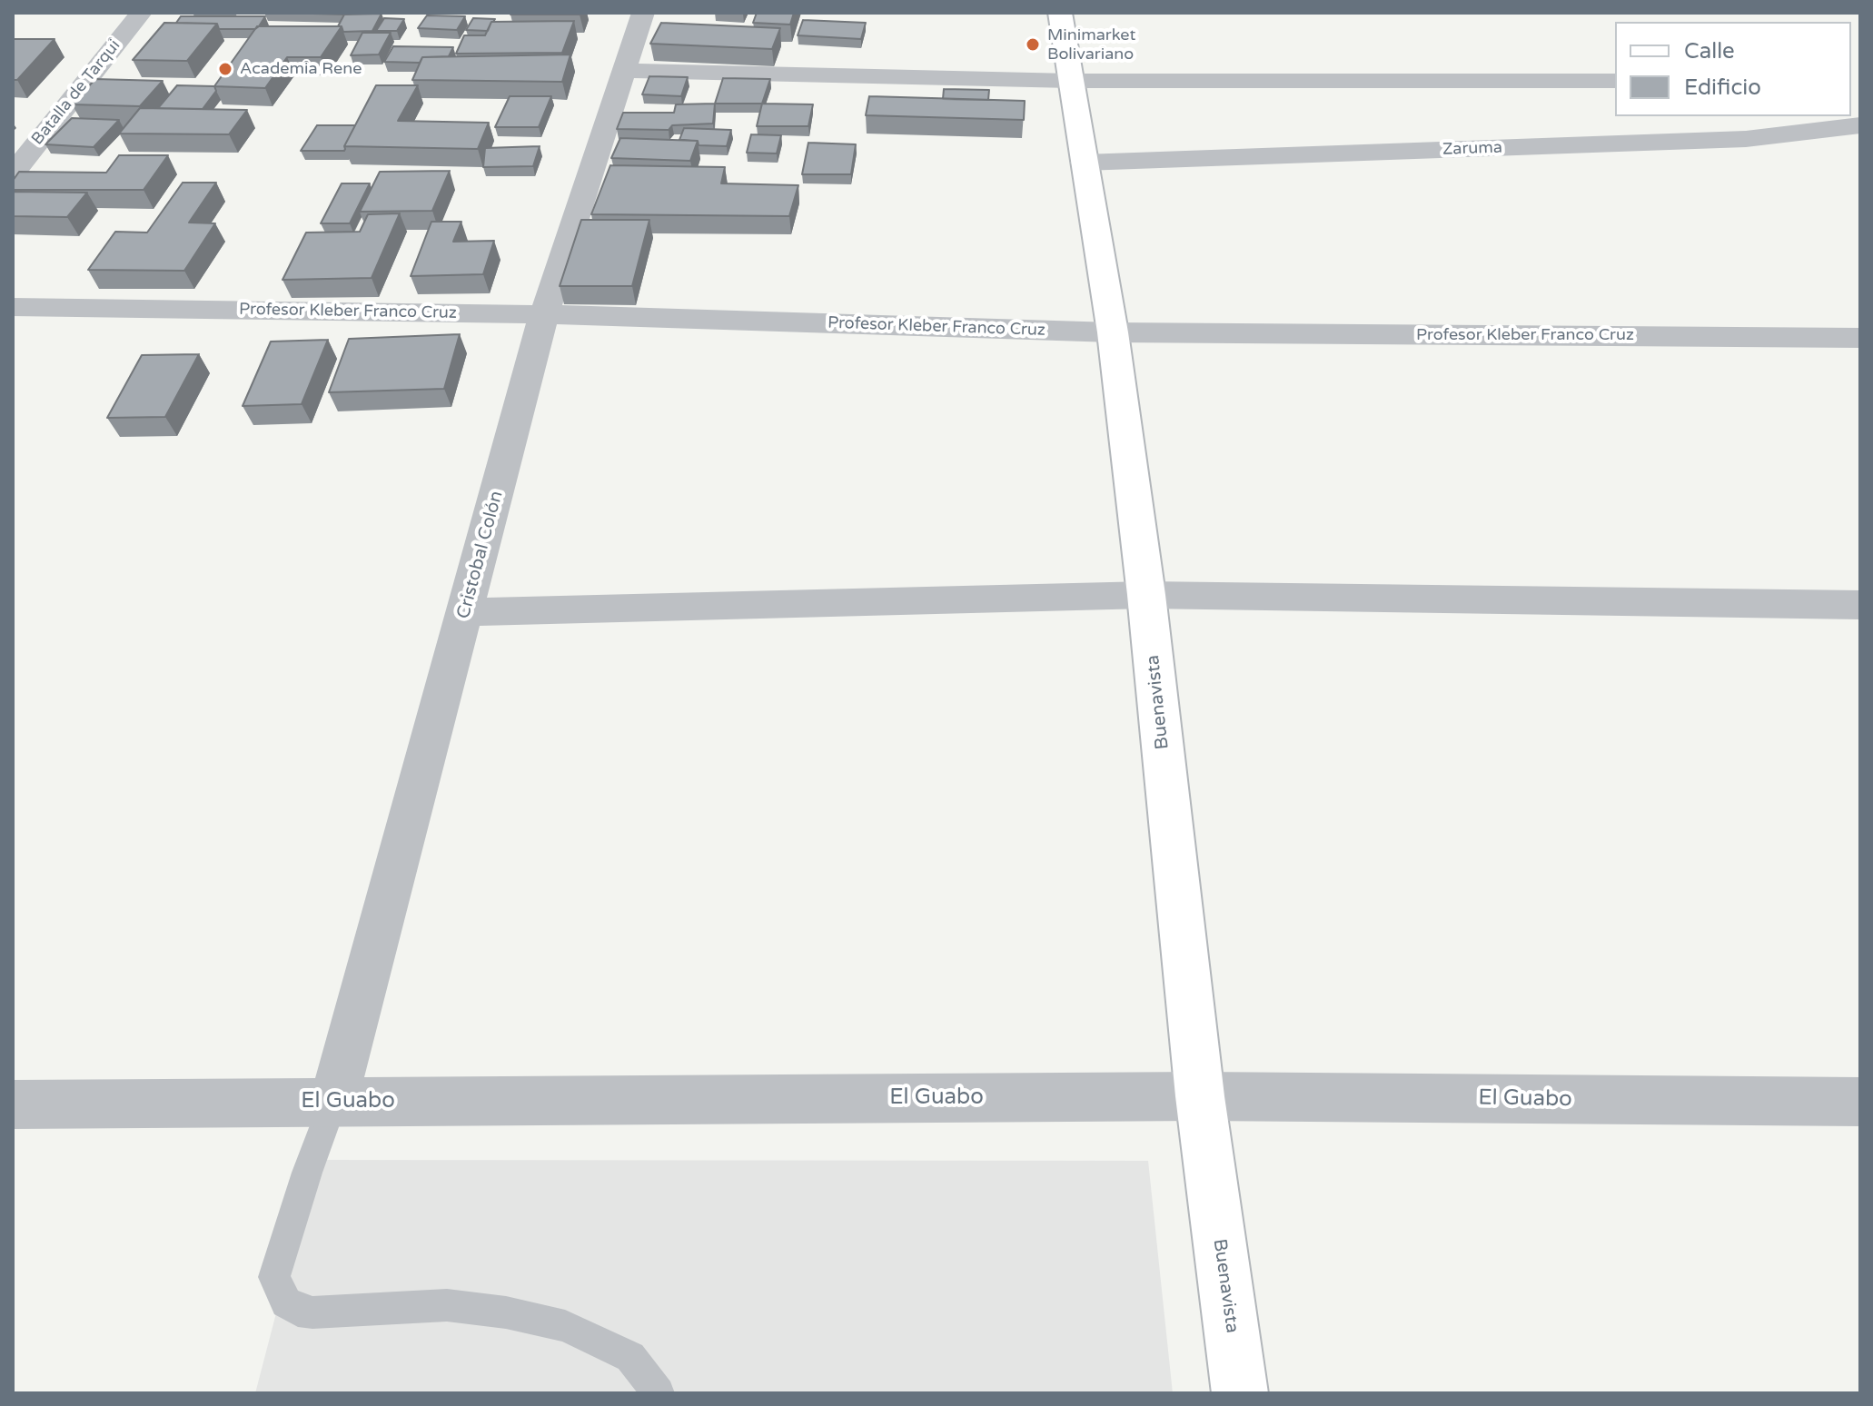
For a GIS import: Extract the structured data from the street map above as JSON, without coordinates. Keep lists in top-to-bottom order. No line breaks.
{"streets":{"street":["Batalla de Tarqui","Zaruma","Profesor Kleber Franco Cruz","Cristobal Colón","Buenavista","El Guabo"]},"crossings":[["Zaruma","Buenavista"],["Profesor Kleber Franco Cruz","Cristobal Colón"],["Profesor Kleber Franco Cruz","Buenavista"],["Cristobal Colón","El Guabo"],["Buenavista","El Guabo"]],"places":["Minimarket Bolivariano","Academia Rene"],"legend":["Calle","Edificio"]}
